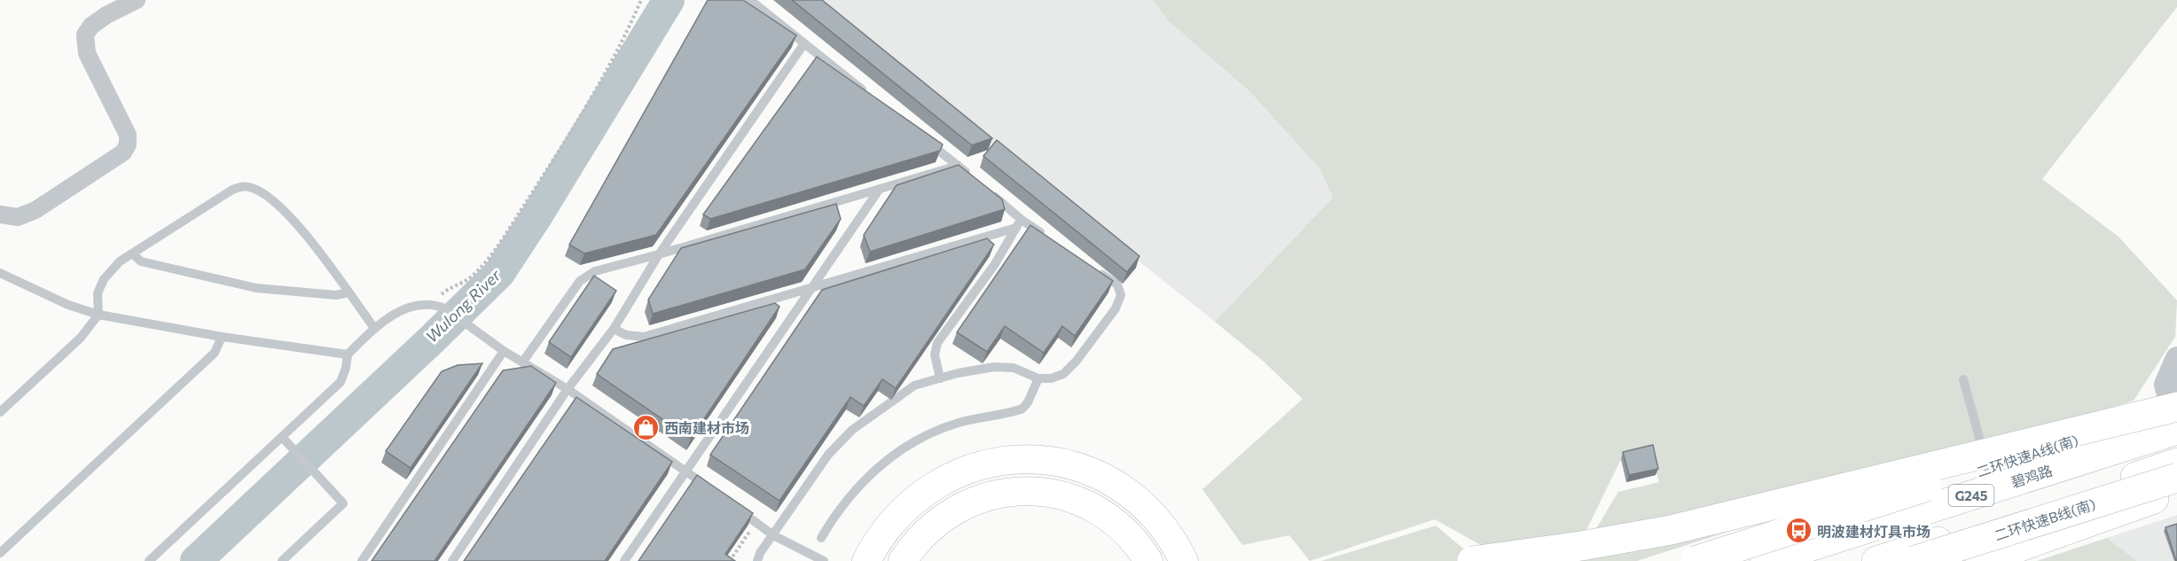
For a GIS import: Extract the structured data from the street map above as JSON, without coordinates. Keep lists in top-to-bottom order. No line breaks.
{"streets":{"highway":["二环快速A线(南)","碧鸡路","G245","二环快速B线(南)"]},"water":["Wulong River"],"places":{"shop":["西南建材市场"],"bus stop":["明波建材灯具市场"]}}
